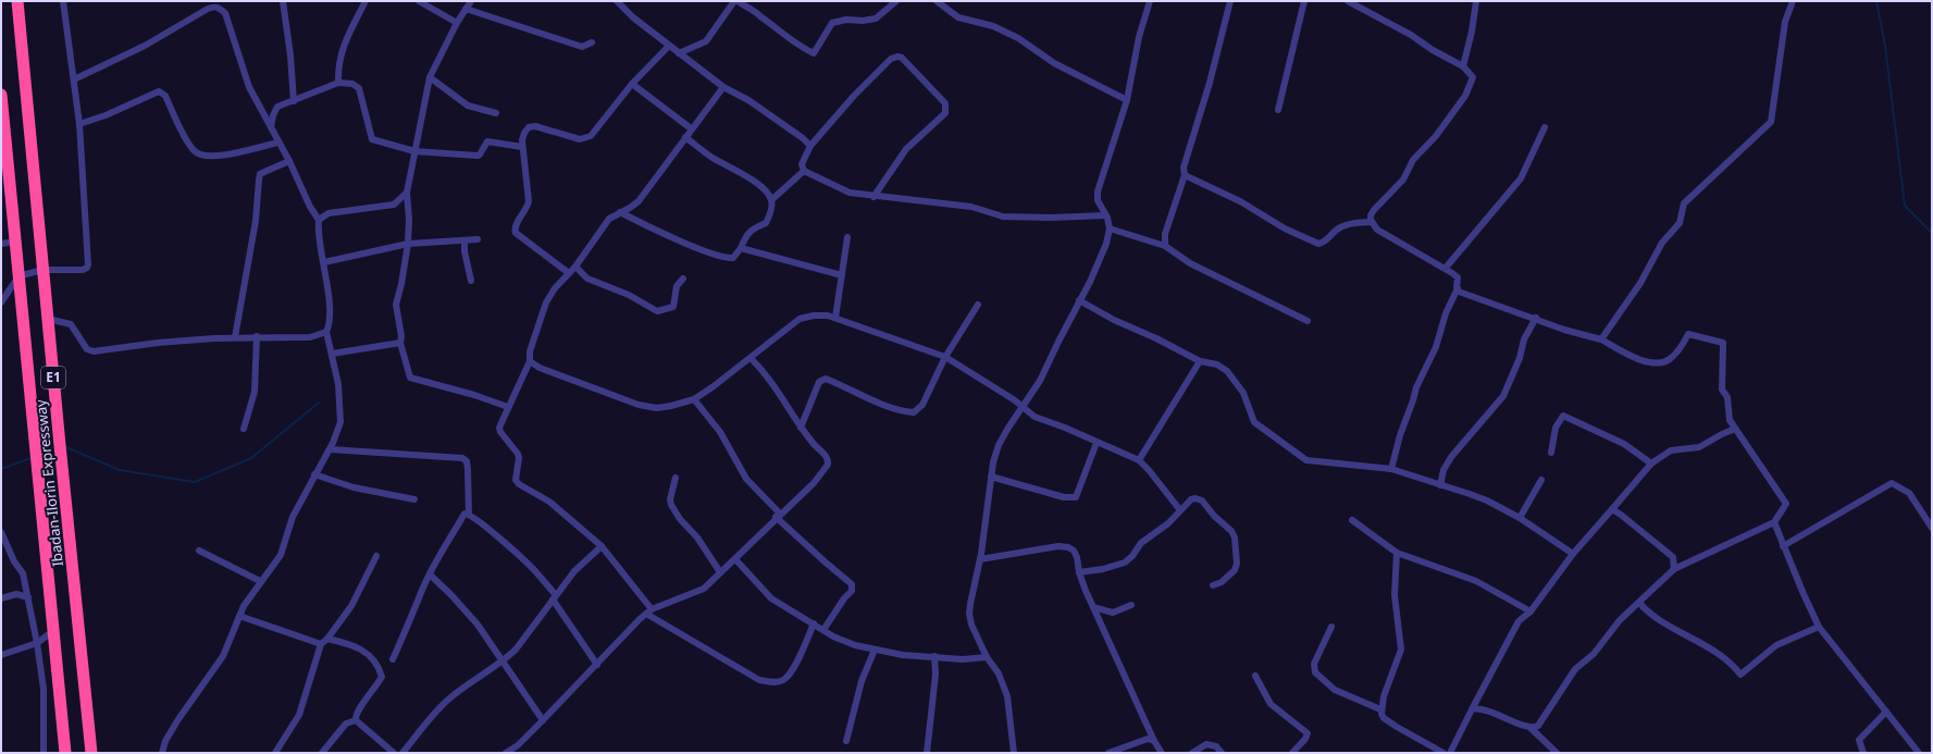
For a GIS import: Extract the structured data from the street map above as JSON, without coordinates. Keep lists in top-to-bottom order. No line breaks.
{"streets":{"highway":["E1","Ibadan-Ilorin Expressway"]}}
